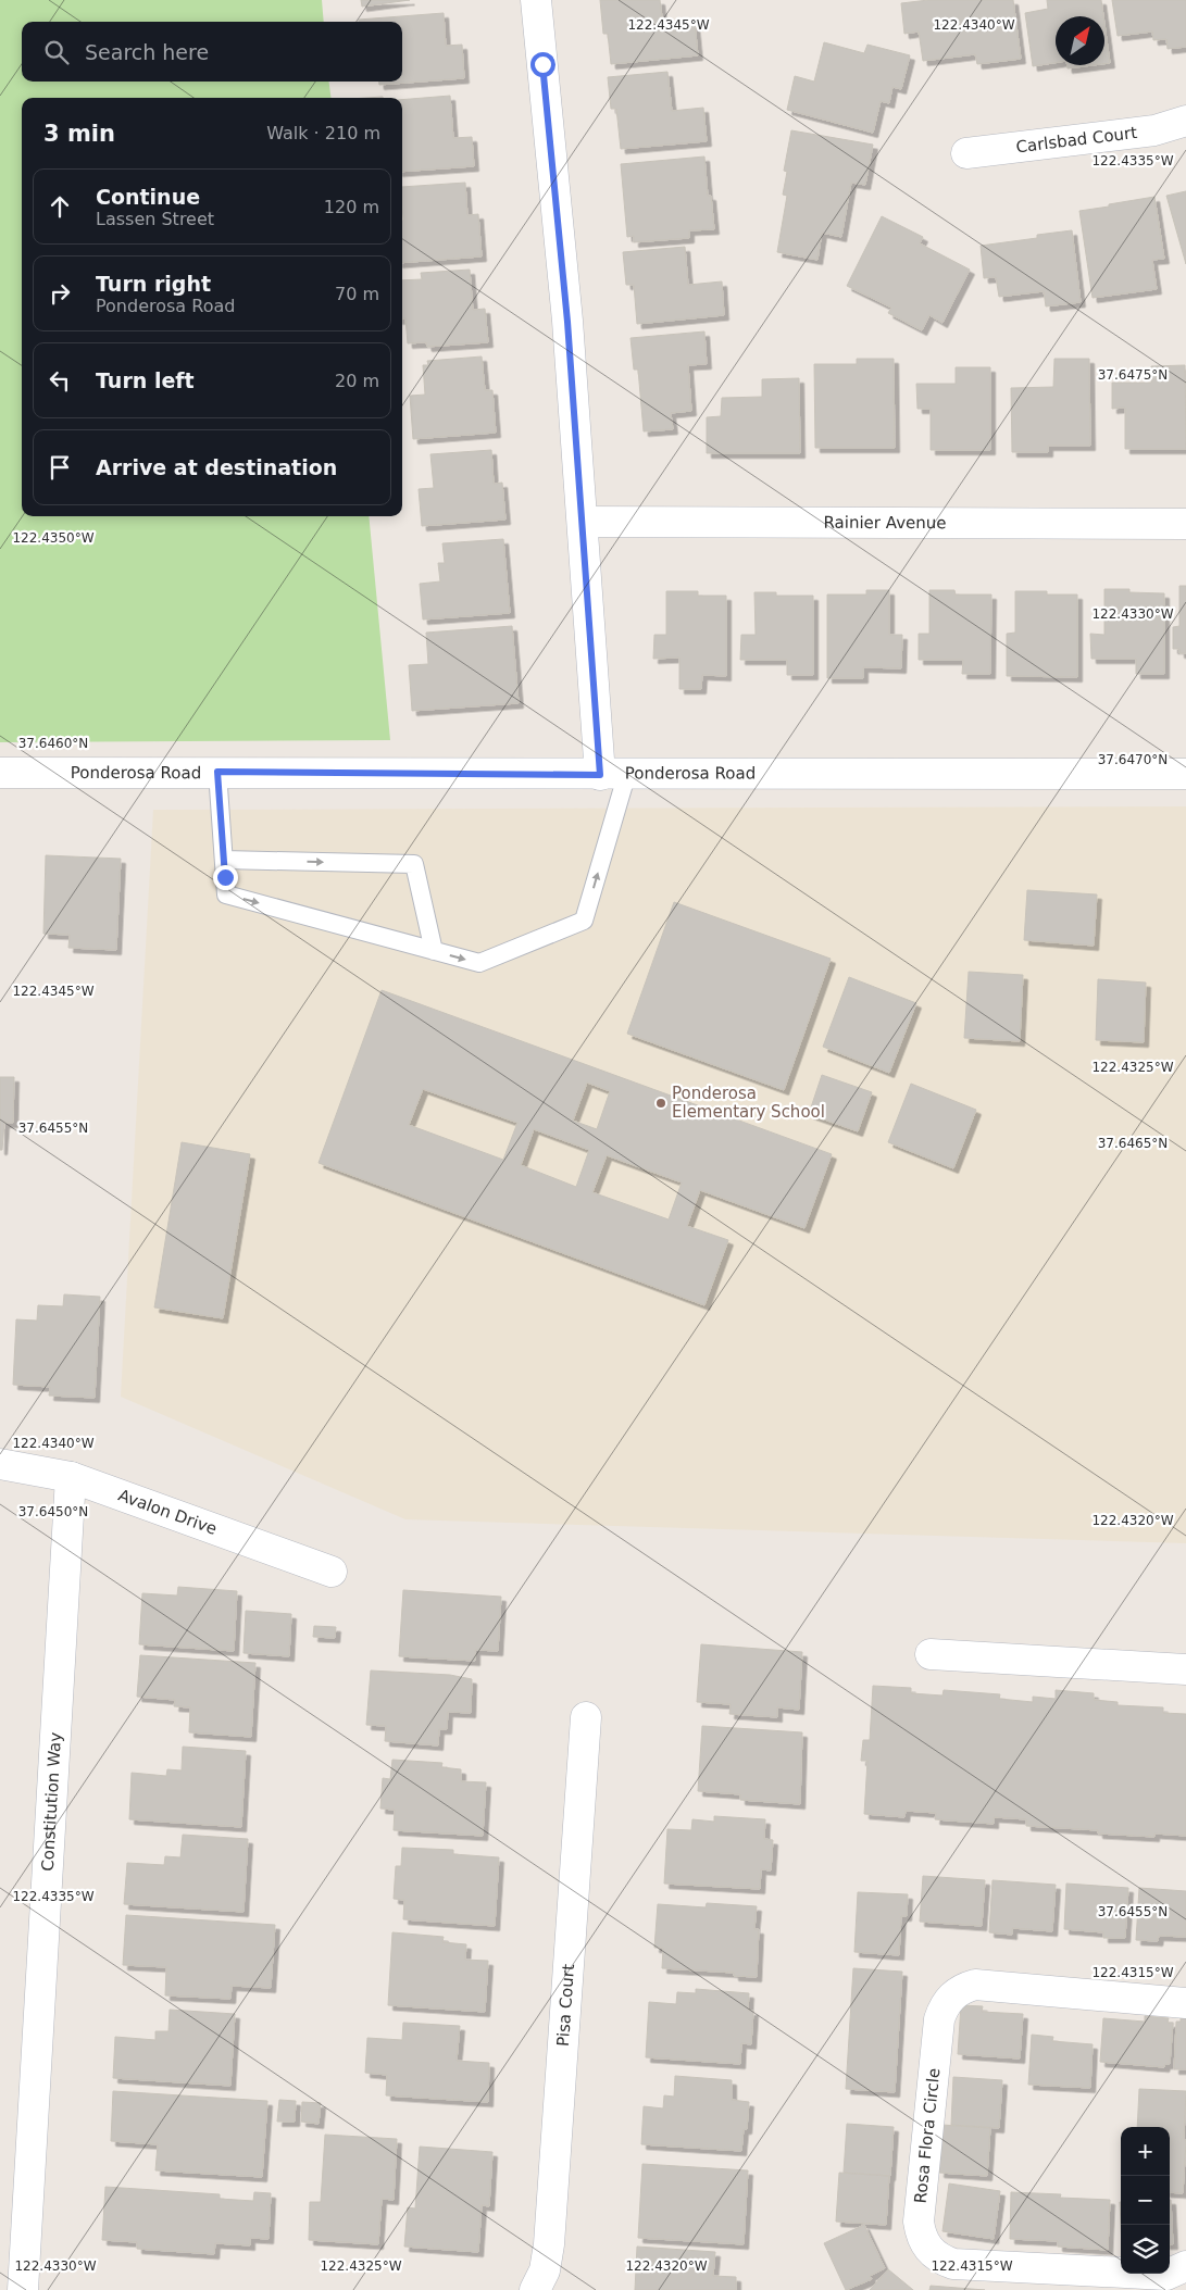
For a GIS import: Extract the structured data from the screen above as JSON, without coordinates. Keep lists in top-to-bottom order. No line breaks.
{"streets":{"street":["Carlsbad Court","Rainier Avenue","Ponderosa Road","Avalon Drive","Constitution Way","Pisa Court","Rosa Flora Circle"]},"crossings":[["Avalon Drive","Constitution Way"]],"places":["Ponderosa Elementary School"],"north":"top right","page":{"search":"Search here","heading":["3 min","Walk · 210 m"],"list":[["Continue","Lassen Street","120 m"],["Turn right","Ponderosa Road","70 m"],["Turn left","20 m"],"Arrive at destination"],"map_buttons":["+","−"]},"coordinates":["122.4345°W","122.4340°W","122.4335°W","37.6475°N","122.4350°W","122.4330°W","37.6460°N","37.6470°N","122.4325°W","37.6455°N","37.6465°N","37.6450°N","122.4320°W","122.4315°W"]}
